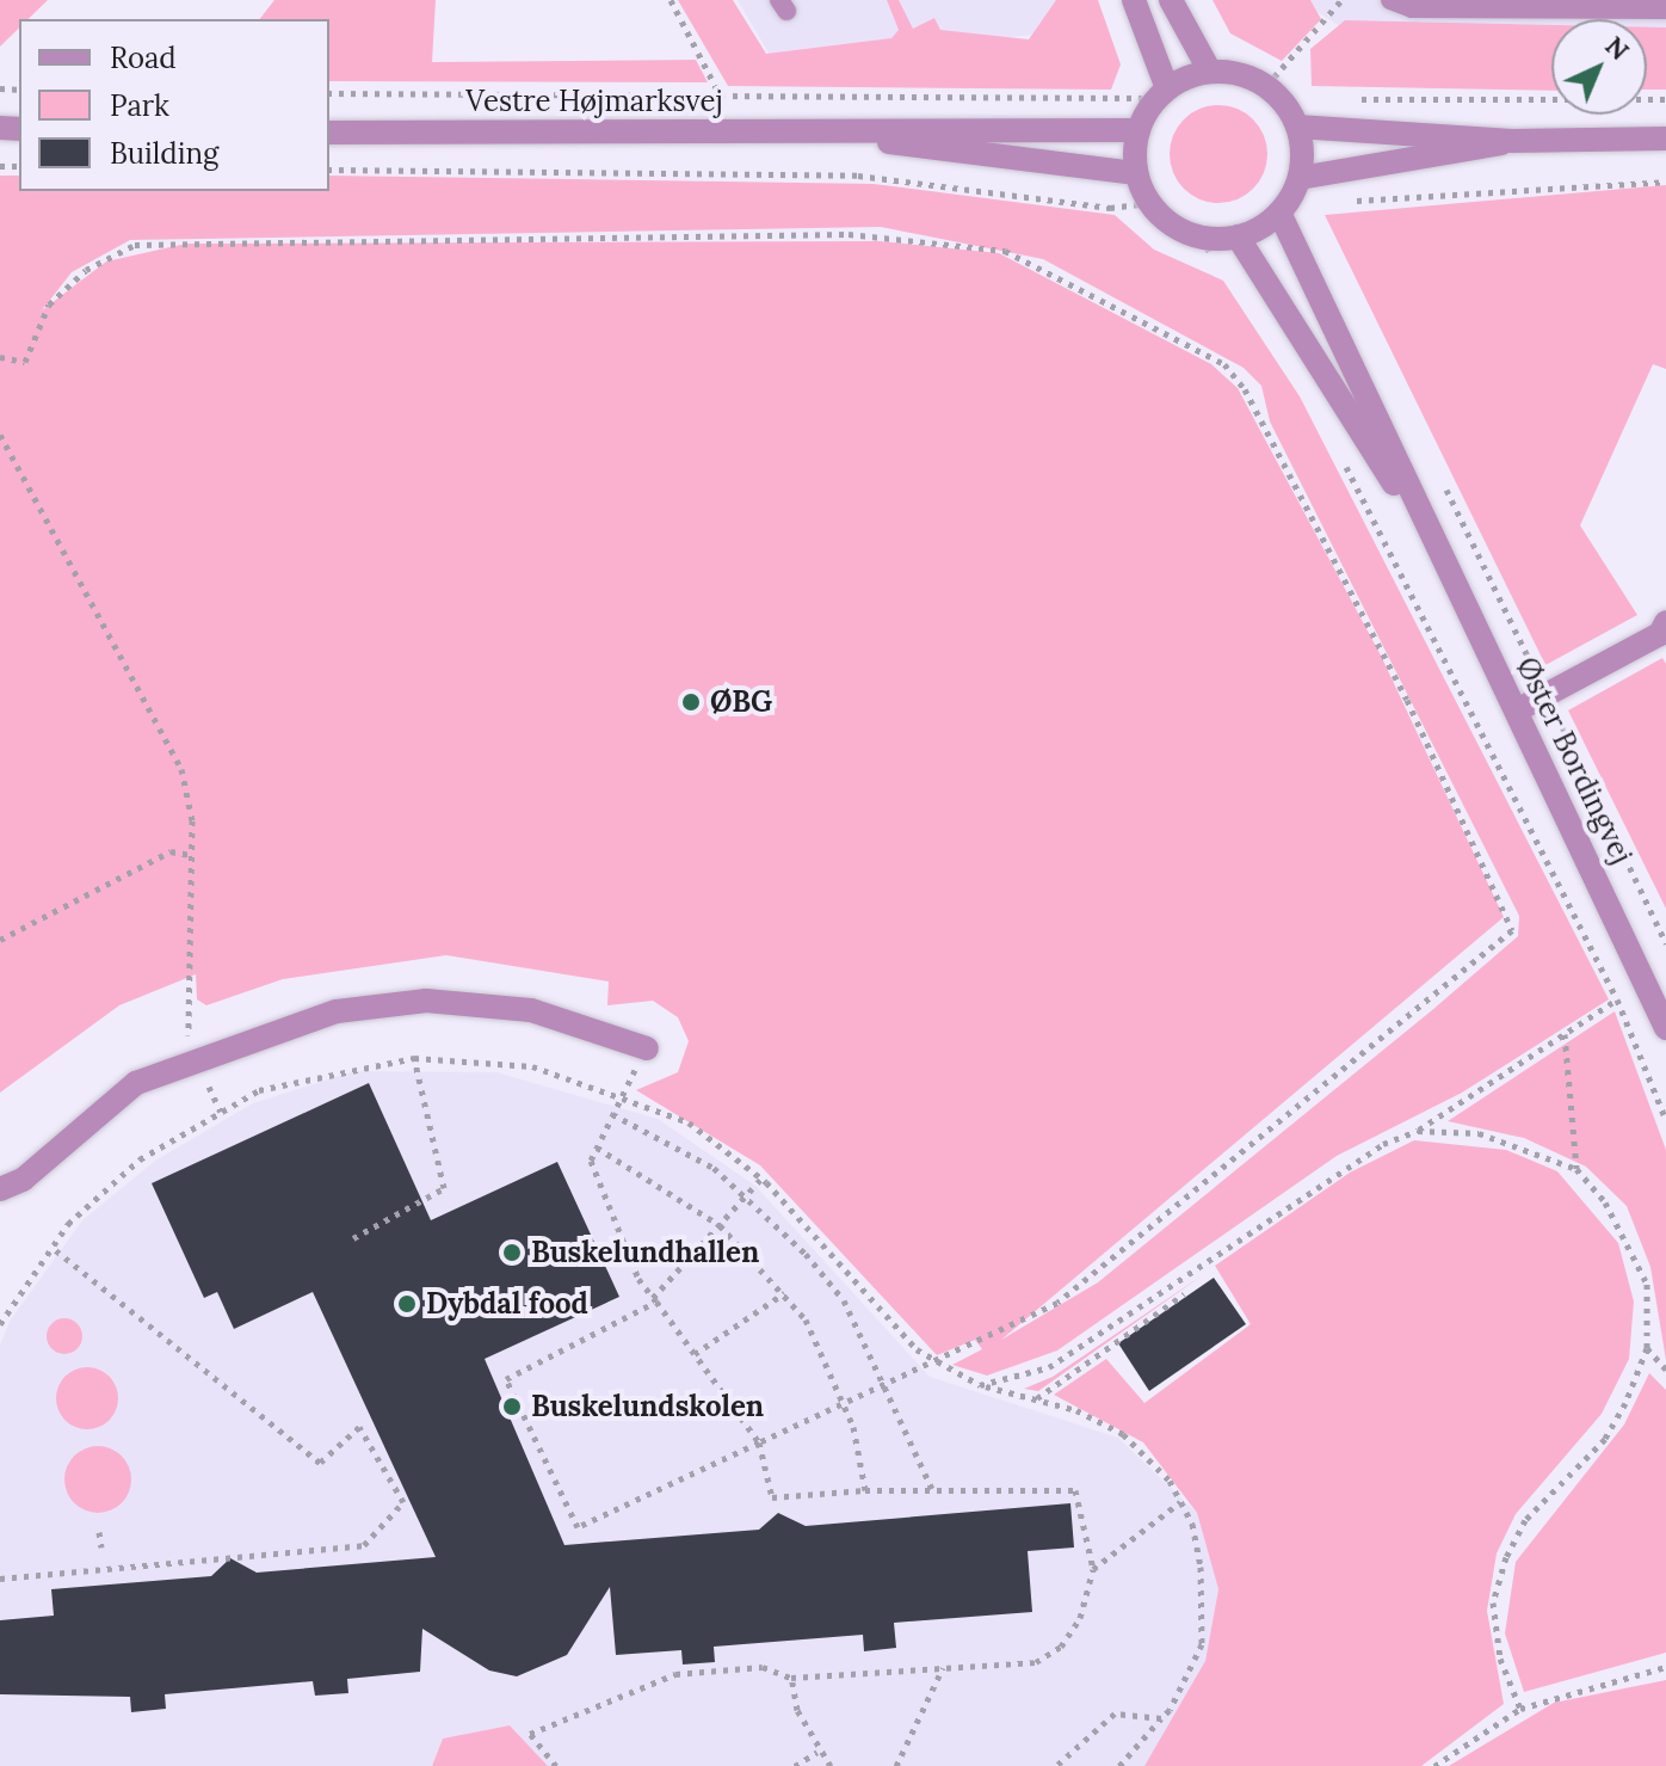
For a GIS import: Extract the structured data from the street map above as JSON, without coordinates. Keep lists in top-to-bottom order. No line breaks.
{"streets":{"street":["Vestre Højmarksvej","Øster Bordingvej"]},"crossings":[["Vestre Højmarksvej","Øster Bordingvej"]],"places":["ØBG","Buskelundhallen","Dybdal food","Buskelundskolen"],"legend":["Road","Park","Building"],"north":"top right"}
